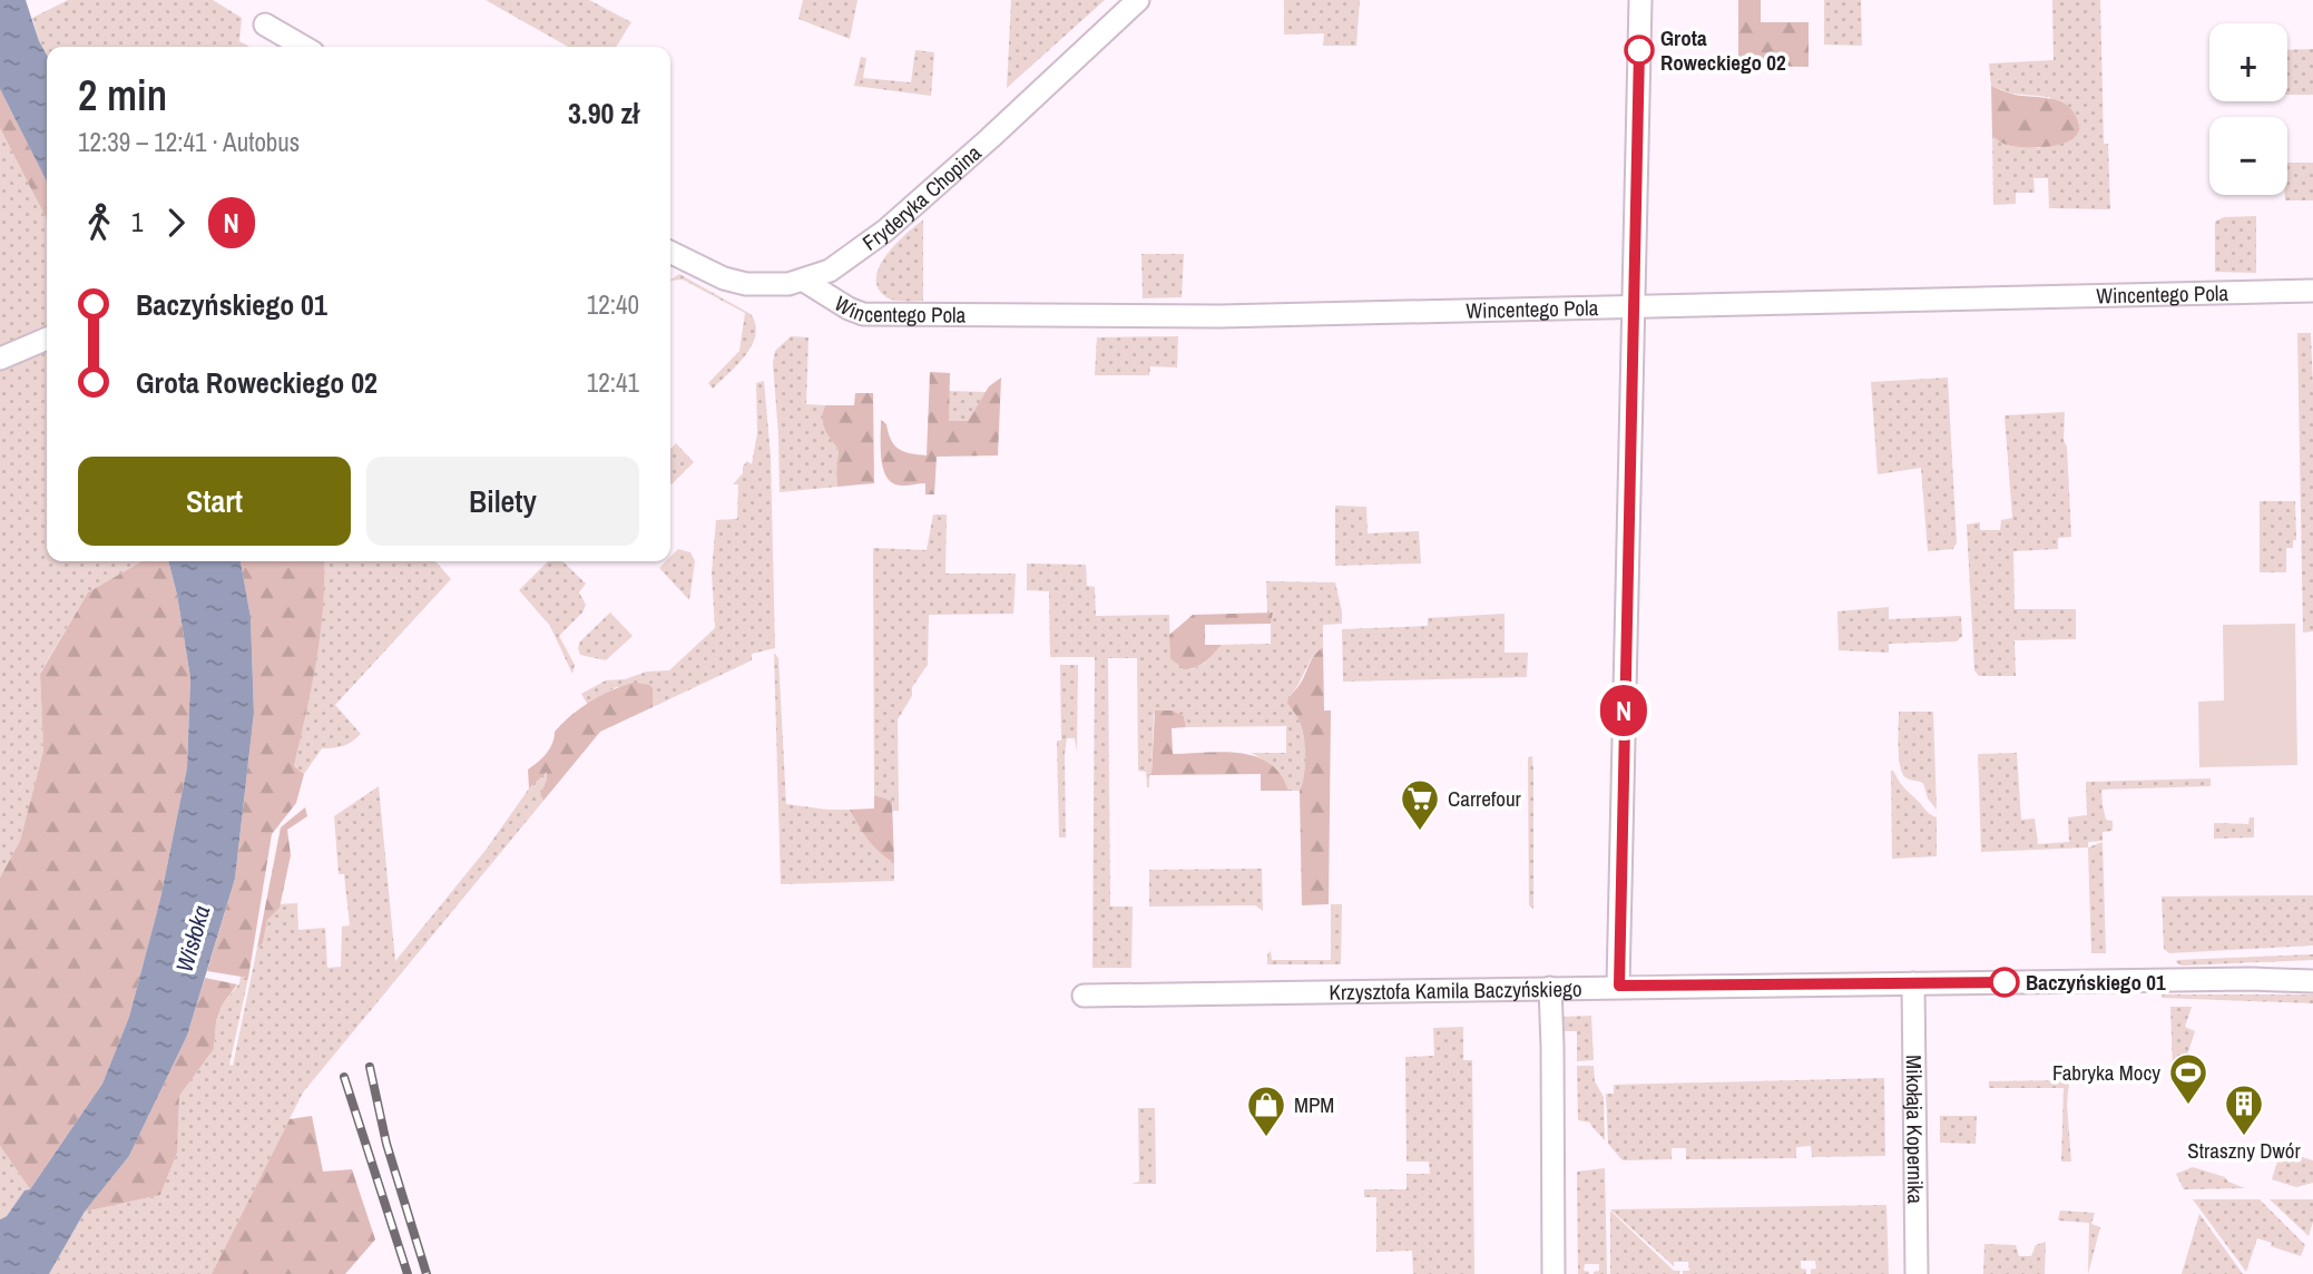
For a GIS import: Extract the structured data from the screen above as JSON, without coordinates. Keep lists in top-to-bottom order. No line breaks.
{"streets":{"street":["Fryderyka Chopina","Wincentego Pola","Krzysztofa Kamila Baczyńskiego","Mikołaja Kopernika"]},"crossings":[["Fryderyka Chopina","Wincentego Pola"],["Krzysztofa Kamila Baczyńskiego","Mikołaja Kopernika"]],"water":["Wisłoka"],"places":{"other":["Grota Roweckiego 02","Baczyńskiego 01"],"supermarket":["Carrefour"],"sports":["Fabryka Mocy"],"building":["Straszny Dwór"],"shop":["MPM"]},"lines":["bus line N"],"page":{"on_map":"N","map_buttons":["+","−"],"heading":["2 min","12:39 – 12:41 · Autobus","3.90 zł"],"legs":["1","N"],"list":[{"name":"Baczyńskiego 01","value":"12:40"},{"name":"Grota Roweckiego 02","value":"12:41"}],"buttons":["Start","Bilety"]}}
